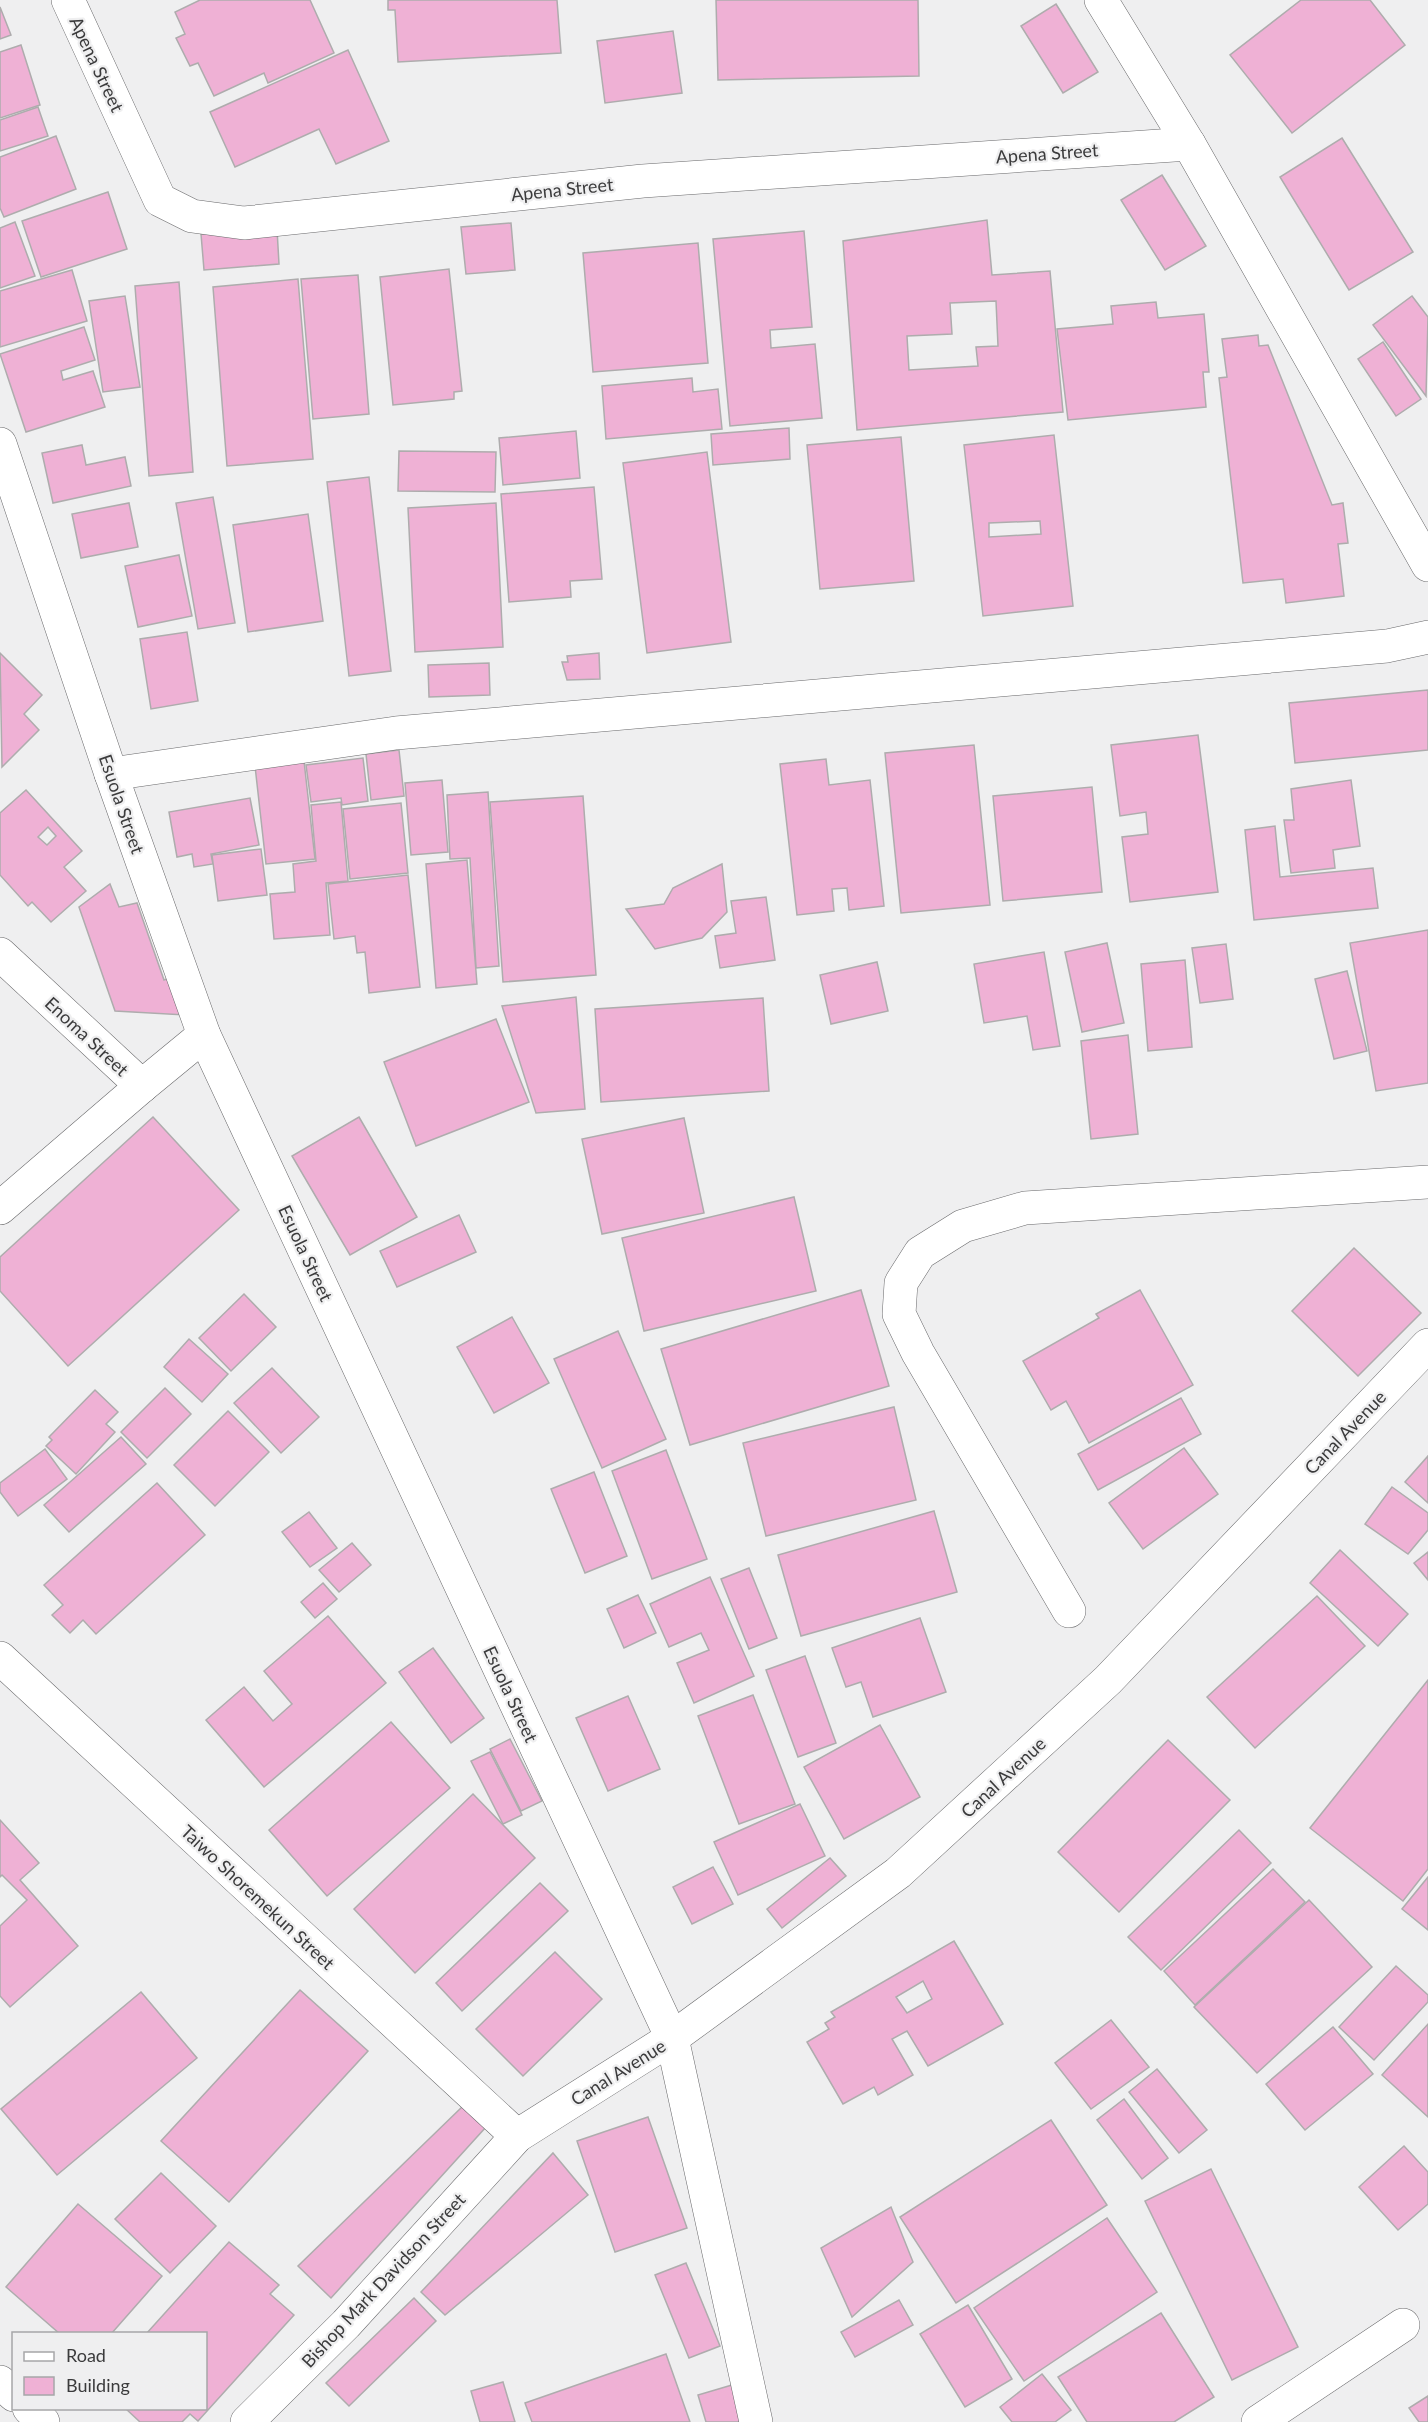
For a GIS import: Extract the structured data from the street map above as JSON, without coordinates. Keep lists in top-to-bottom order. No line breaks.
{"streets":{"street":["Apena Street","Esuola Street","Enoma Street","Canal Avenue","Taiwo Shoremekun Street","Bishop Mark Davidson Street"]},"crossings":[["Esuola Street","Enoma Street"],["Esuola Street","Canal Avenue"],["Canal Avenue","Taiwo Shoremekun Street"],["Canal Avenue","Bishop Mark Davidson Street"],["Taiwo Shoremekun Street","Bishop Mark Davidson Street"]],"legend":["Road","Building"]}
